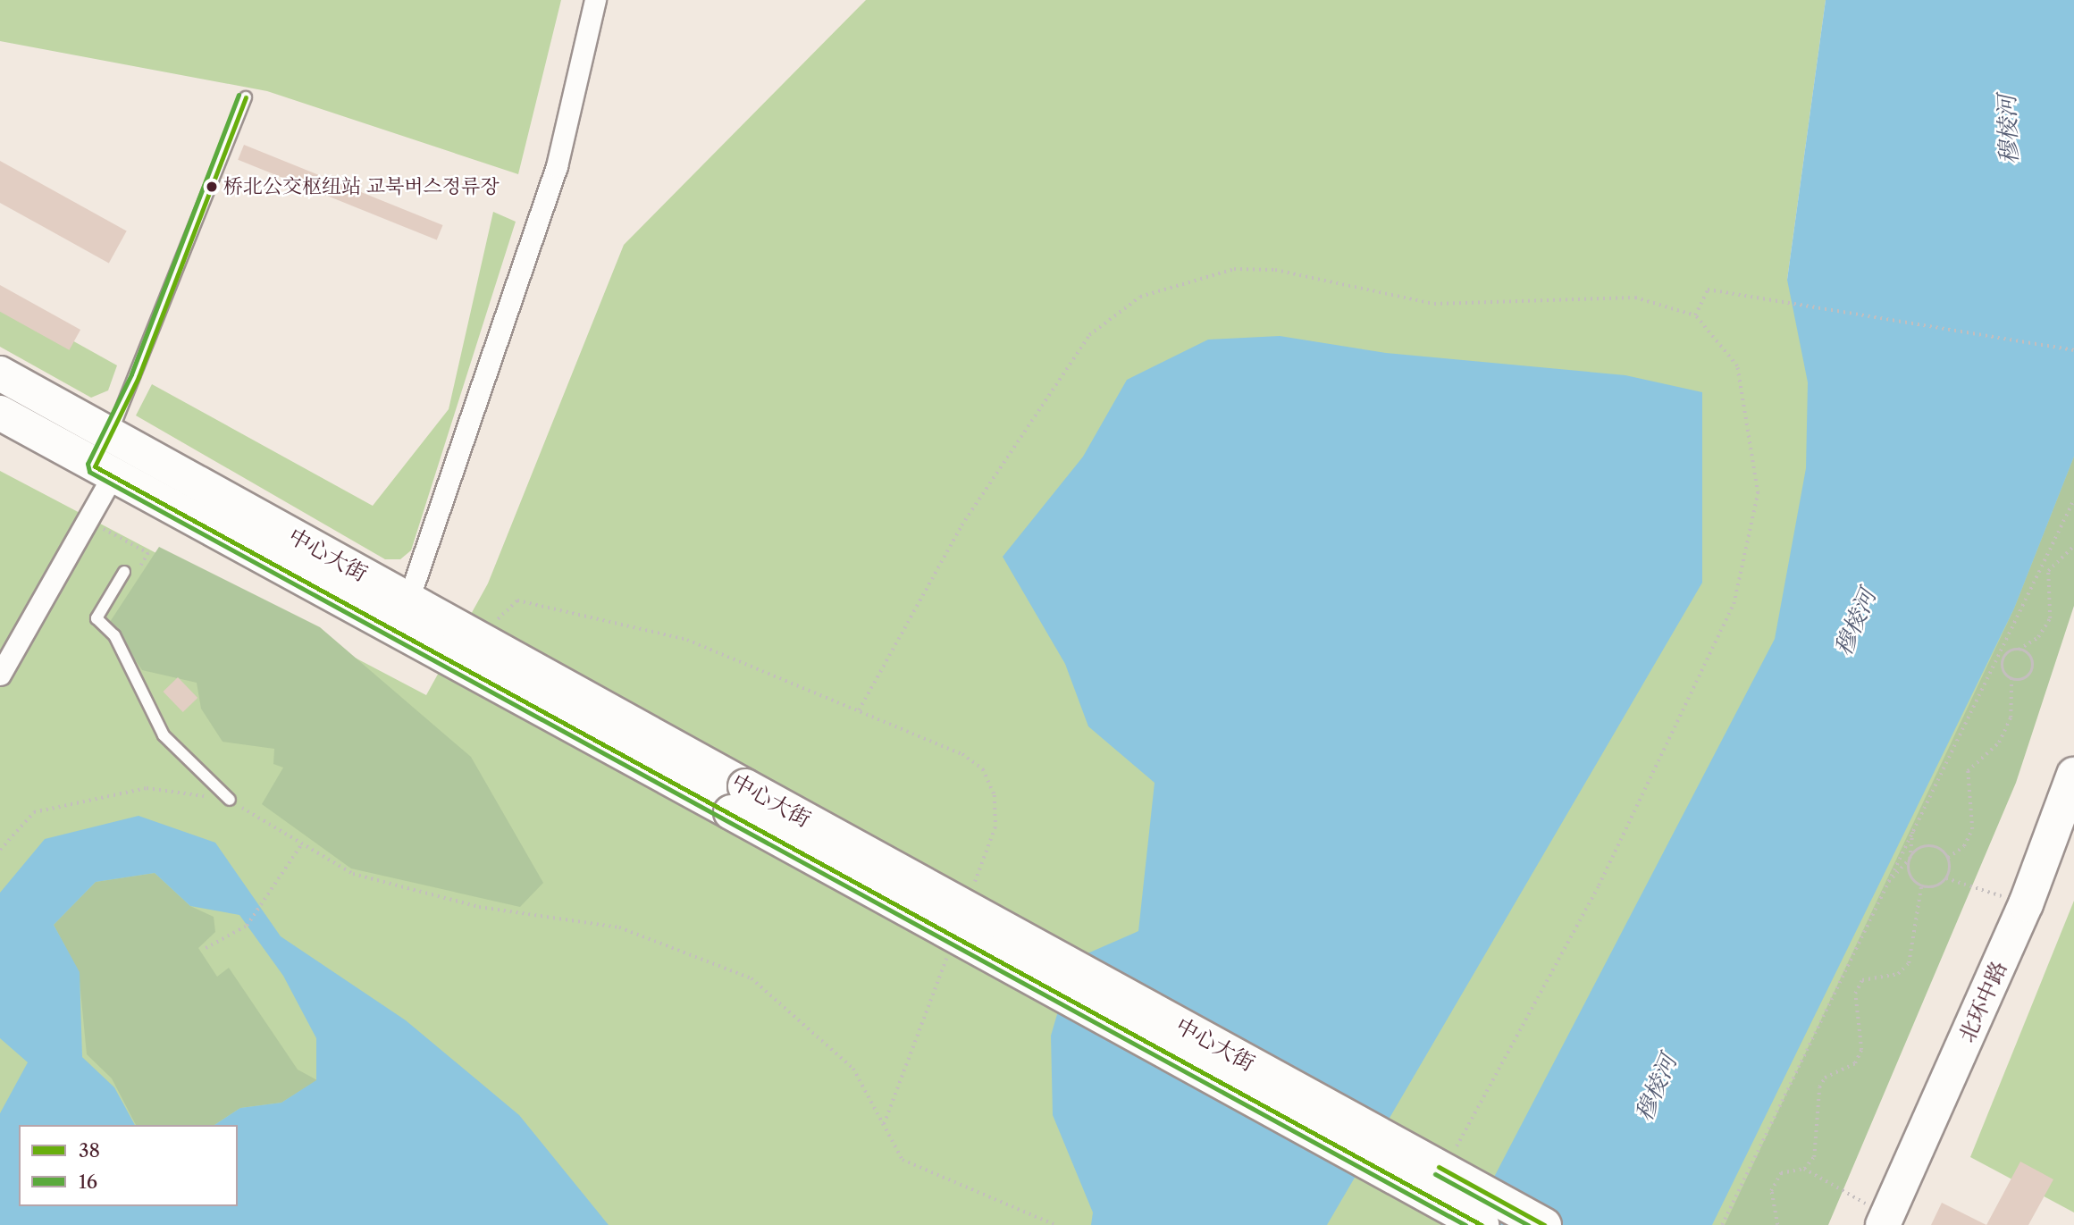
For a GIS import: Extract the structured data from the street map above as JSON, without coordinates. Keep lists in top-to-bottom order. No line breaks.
{"streets":{"highway":["中心大街","北环中路"]},"water":["穆棱河"],"places":["桥北公交枢纽站 교북버스정류장"],"lines":["transit line 16","transit line 38"],"legend":["38","16"]}
